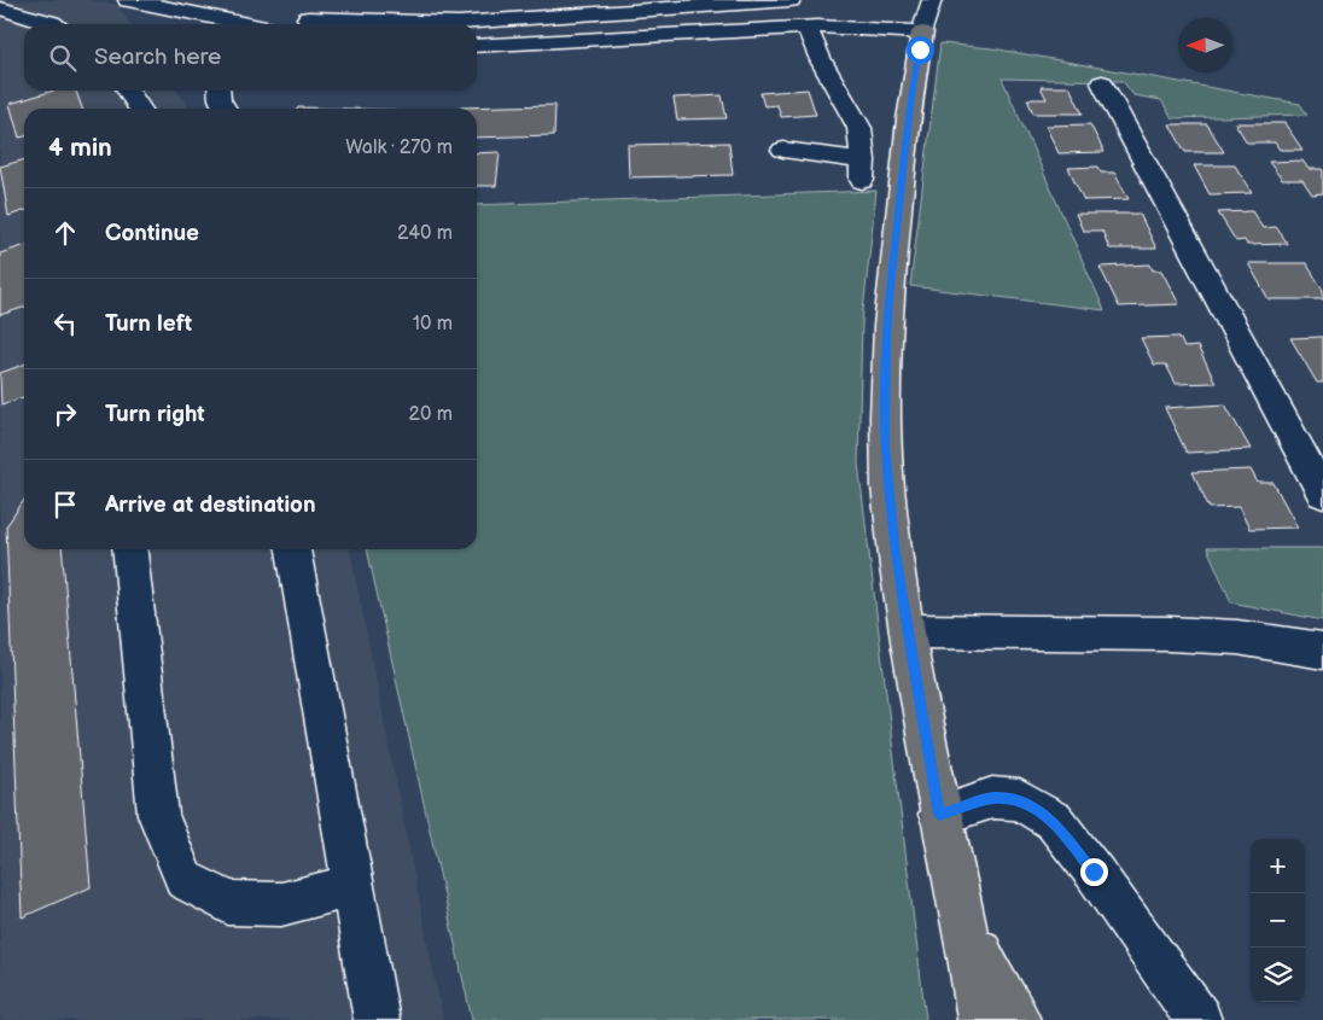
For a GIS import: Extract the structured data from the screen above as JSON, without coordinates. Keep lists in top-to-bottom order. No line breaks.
{"north":"left","page":{"search":"Search here","heading":["4 min","Walk · 270 m"],"list":[["Continue","240 m"],["Turn left","10 m"],["Turn right","20 m"],"Arrive at destination"],"map_buttons":["+","−"]}}
